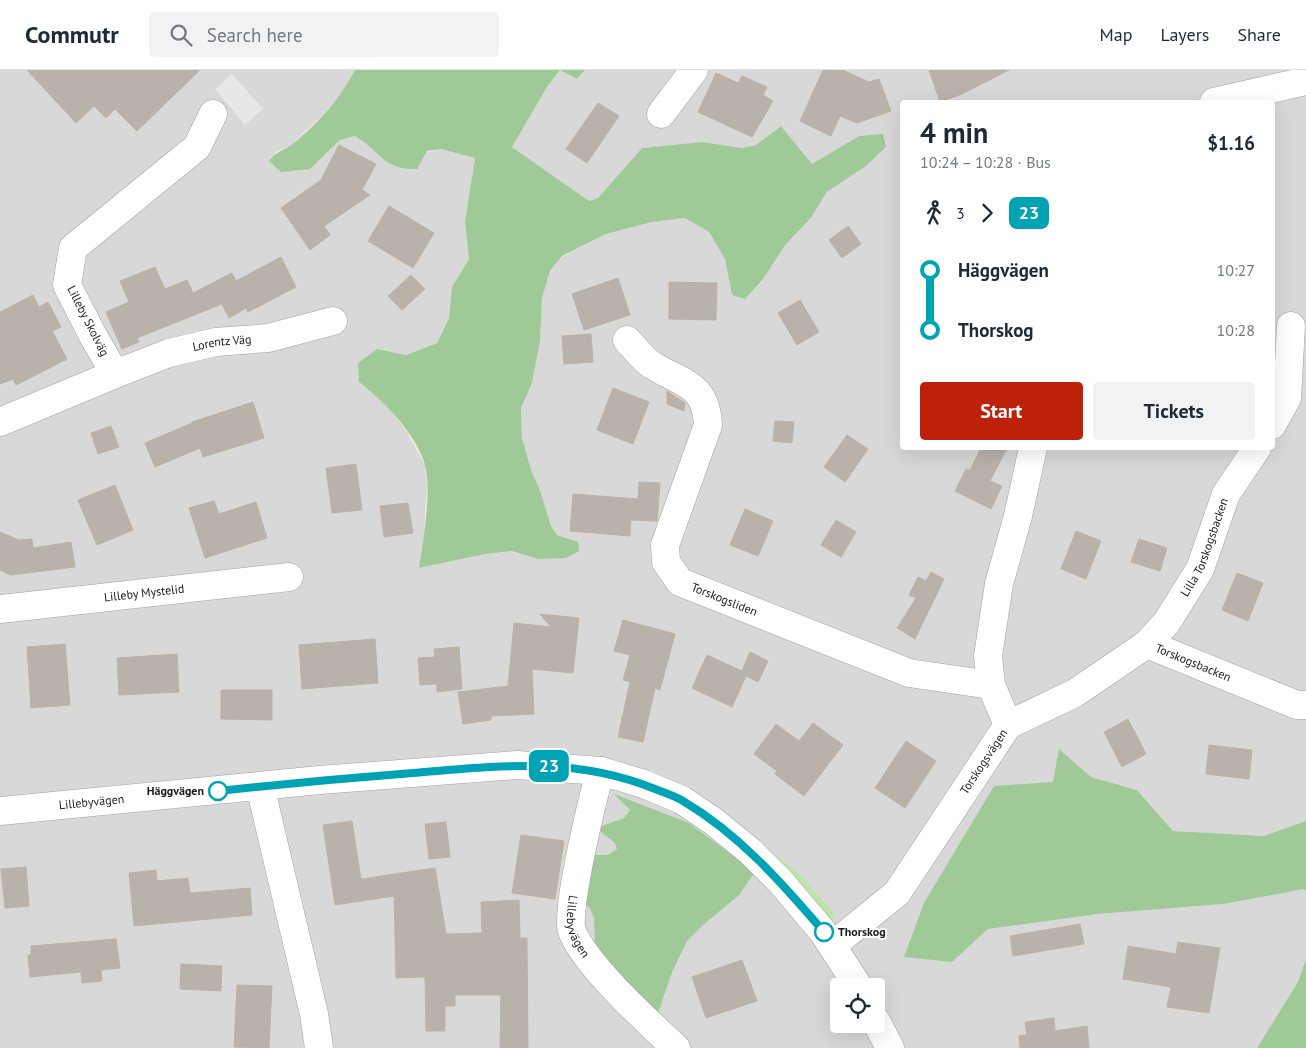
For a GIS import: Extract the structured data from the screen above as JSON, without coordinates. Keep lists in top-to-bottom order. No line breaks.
{"streets":{"street":["Lilleby Skolväg","Lorentz Väg","Lilla Torskogsbacken","Lilleby Mystelid","Torskogsliden","Torskogsbacken","Torskogsvägen","Lillebyvägen"]},"crossings":[["Lilleby Skolväg","Lorentz Väg"],["Lilla Torskogsbacken","Torskogsbacken"],["Torskogsliden","Torskogsvägen"],["Torskogsbacken","Torskogsvägen"],["Torskogsvägen","Lillebyvägen"]],"places":["Häggvägen","Thorskog"],"lines":["bus line 23"],"page":{"header":"Commutr","search":"Search here","nav":["Map","Layers","Share"],"on_map":"23","heading":["4 min","10:24 – 10:28 · Bus","$1.16"],"legs":["3","23"],"list":[{"name":"Häggvägen","value":"10:27"},{"name":"Thorskog","value":"10:28"}],"buttons":["Start","Tickets"]}}
